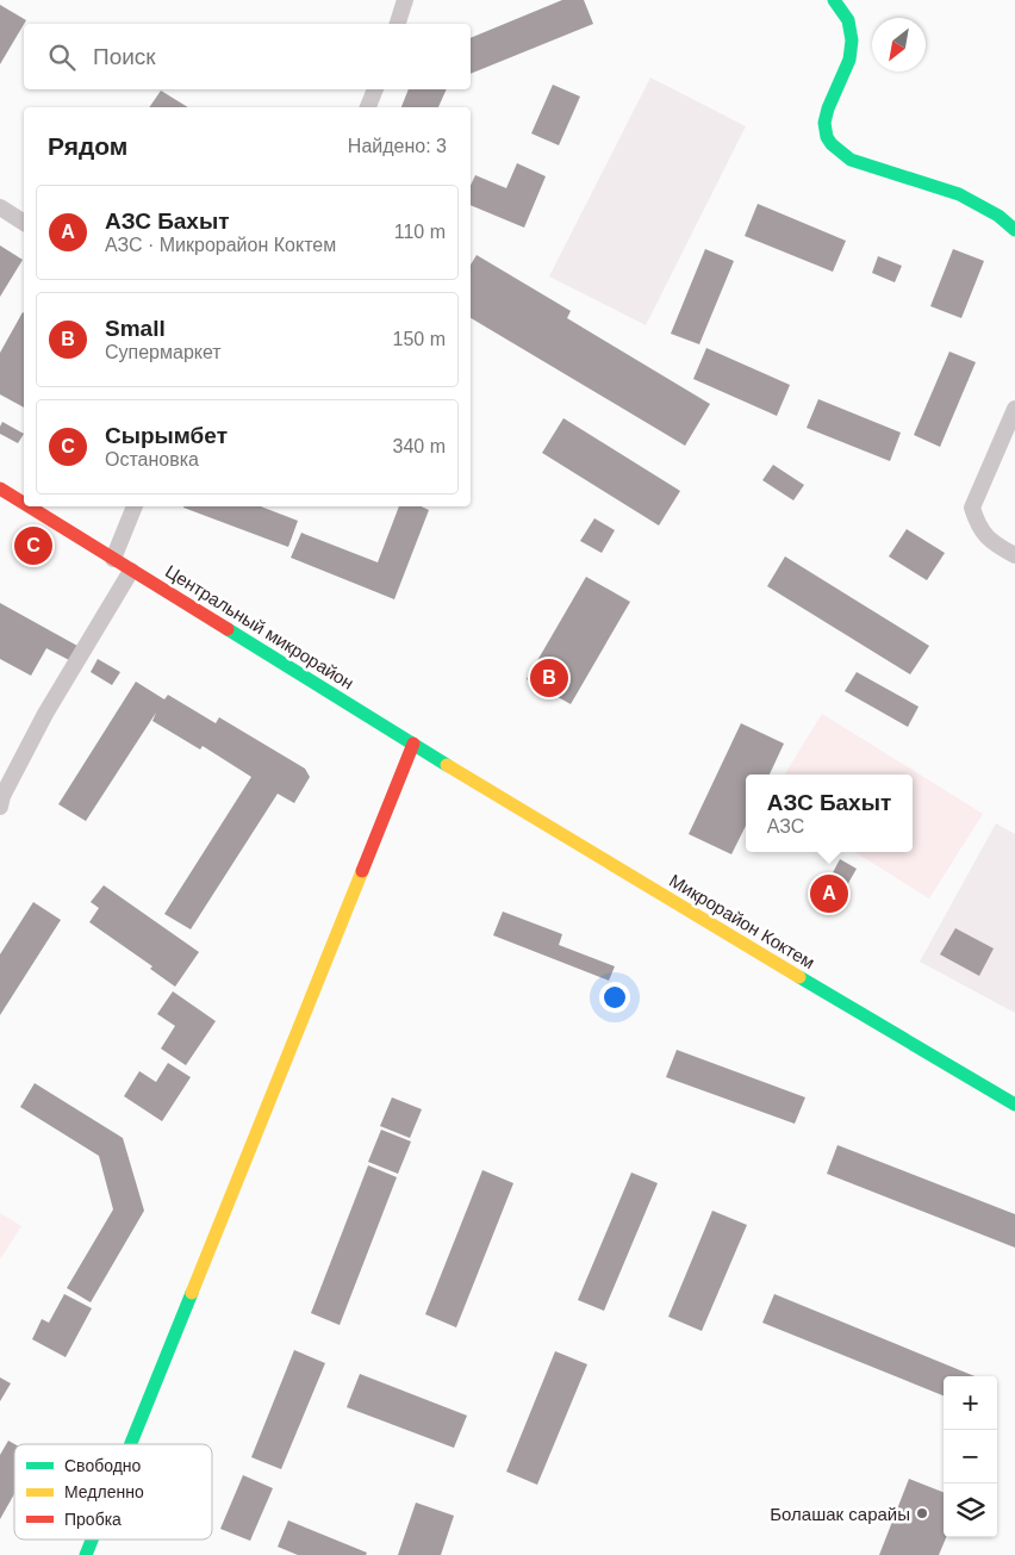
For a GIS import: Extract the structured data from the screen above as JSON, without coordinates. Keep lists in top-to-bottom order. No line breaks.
{"streets":{"street":["Центральный микрорайон","Микрорайон Коктем"]},"crossings":[["Центральный микрорайон","Микрорайон Коктем"]],"places":["Болашак сарайы"],"legend":["Свободно","Медленно","Пробка"],"north":"bottom left","page":{"search":"Поиск","heading":["Рядом","Найдено: 3"],"list":[{"mark":"A","name":"АЗС Бахыт","note":"АЗС · Микрорайон Коктем","value":"110 m"},{"mark":"B","name":"Small","note":"Супермаркет","value":"150 m"},{"mark":"C","name":"Сырымбет","note":"Остановка","value":"340 m"}],"pins":["C","B","A"],"popup":["АЗС Бахыт","АЗС"],"map_buttons":["+","−"]}}
